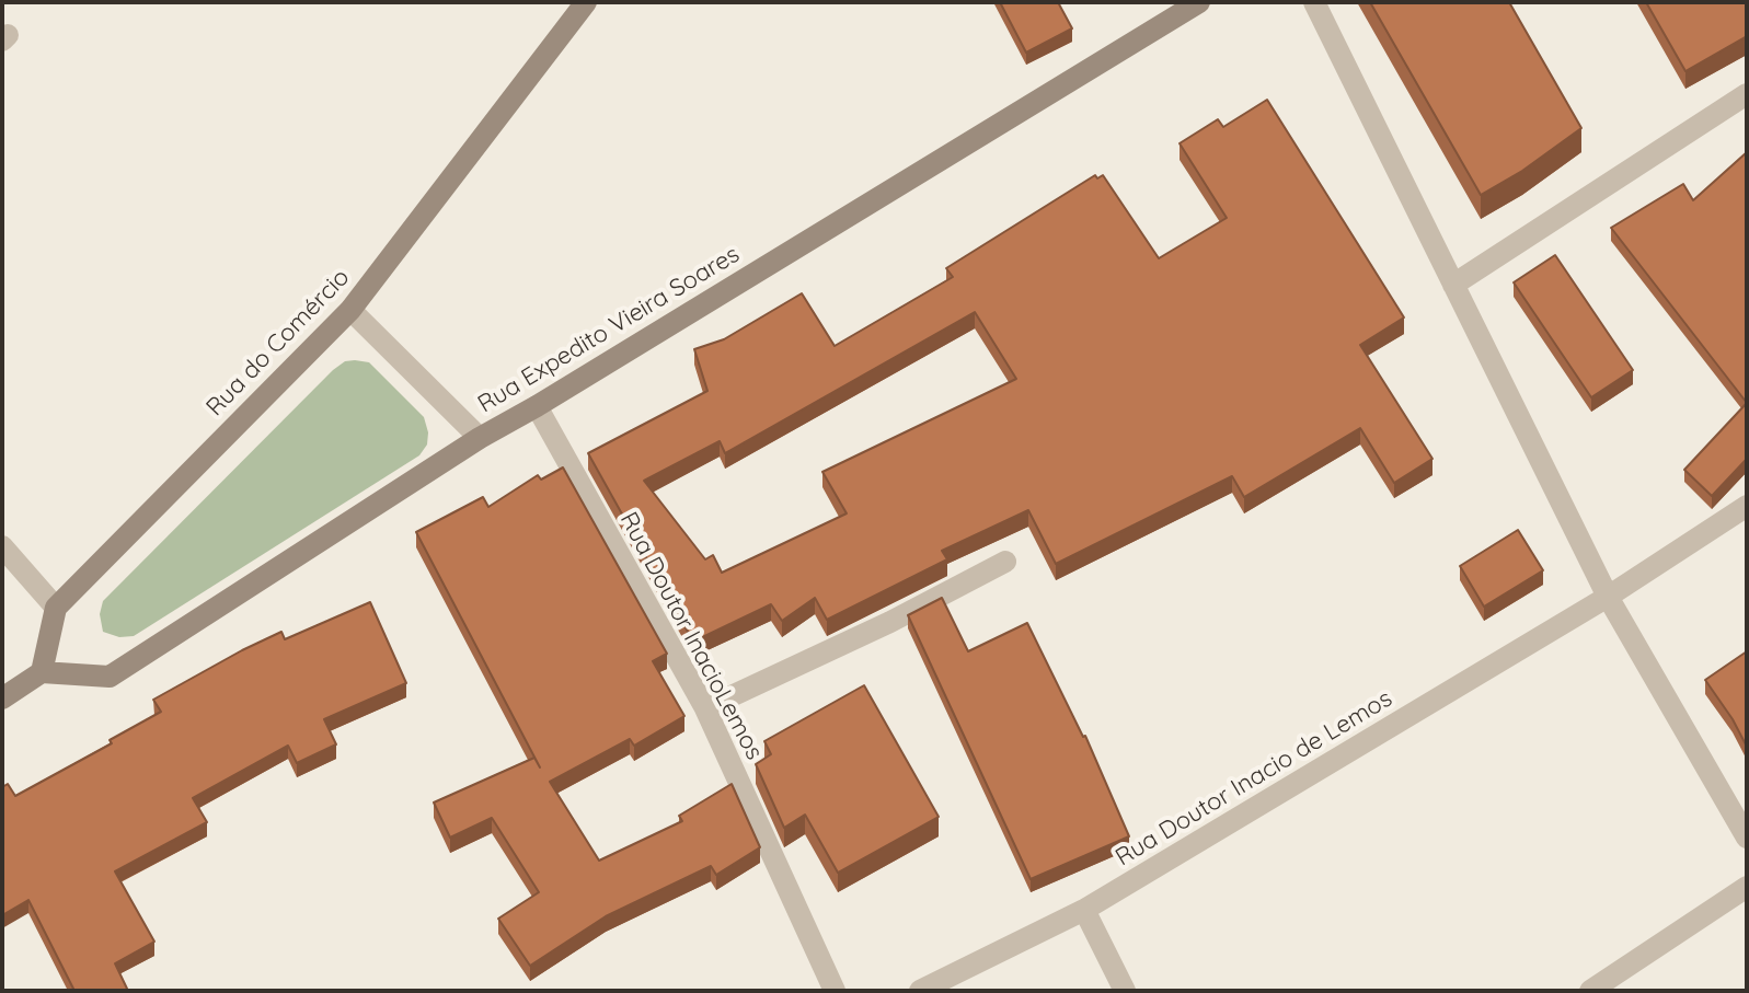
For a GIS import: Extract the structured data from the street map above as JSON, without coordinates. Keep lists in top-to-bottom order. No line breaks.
{"streets":{"main road":["Rua Expedito Vieira Soares","Rua do Comércio"],"street":["Rua Doutor InacioLemos","Rua Doutor Inacio de Lemos"]},"crossings":[["Rua Expedito Vieira Soares","Rua Doutor InacioLemos"]]}
